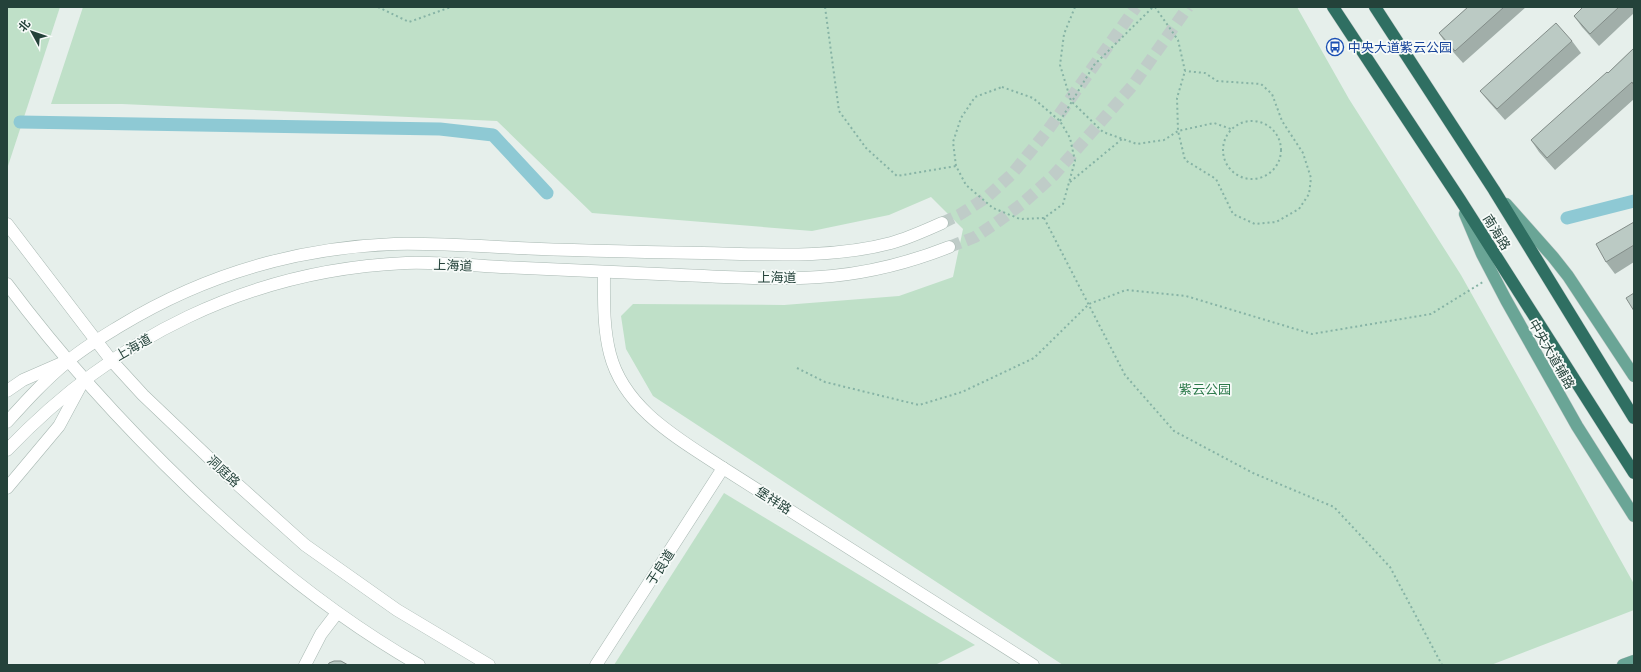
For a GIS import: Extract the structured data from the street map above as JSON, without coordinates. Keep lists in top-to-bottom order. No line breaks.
{"streets":{"highway":["南海路"],"main road":["中央大道辅路"],"street":["上海道","洞庭路","堡祥路","于良道"]},"crossings":[["南海路","中央大道辅路"],["上海道","洞庭路"],["上海道","堡祥路"],["堡祥路","于良道"]],"parks":["紫云公园"],"places":{"bus stop":["中央大道紫云公园"]},"north":"top left"}
